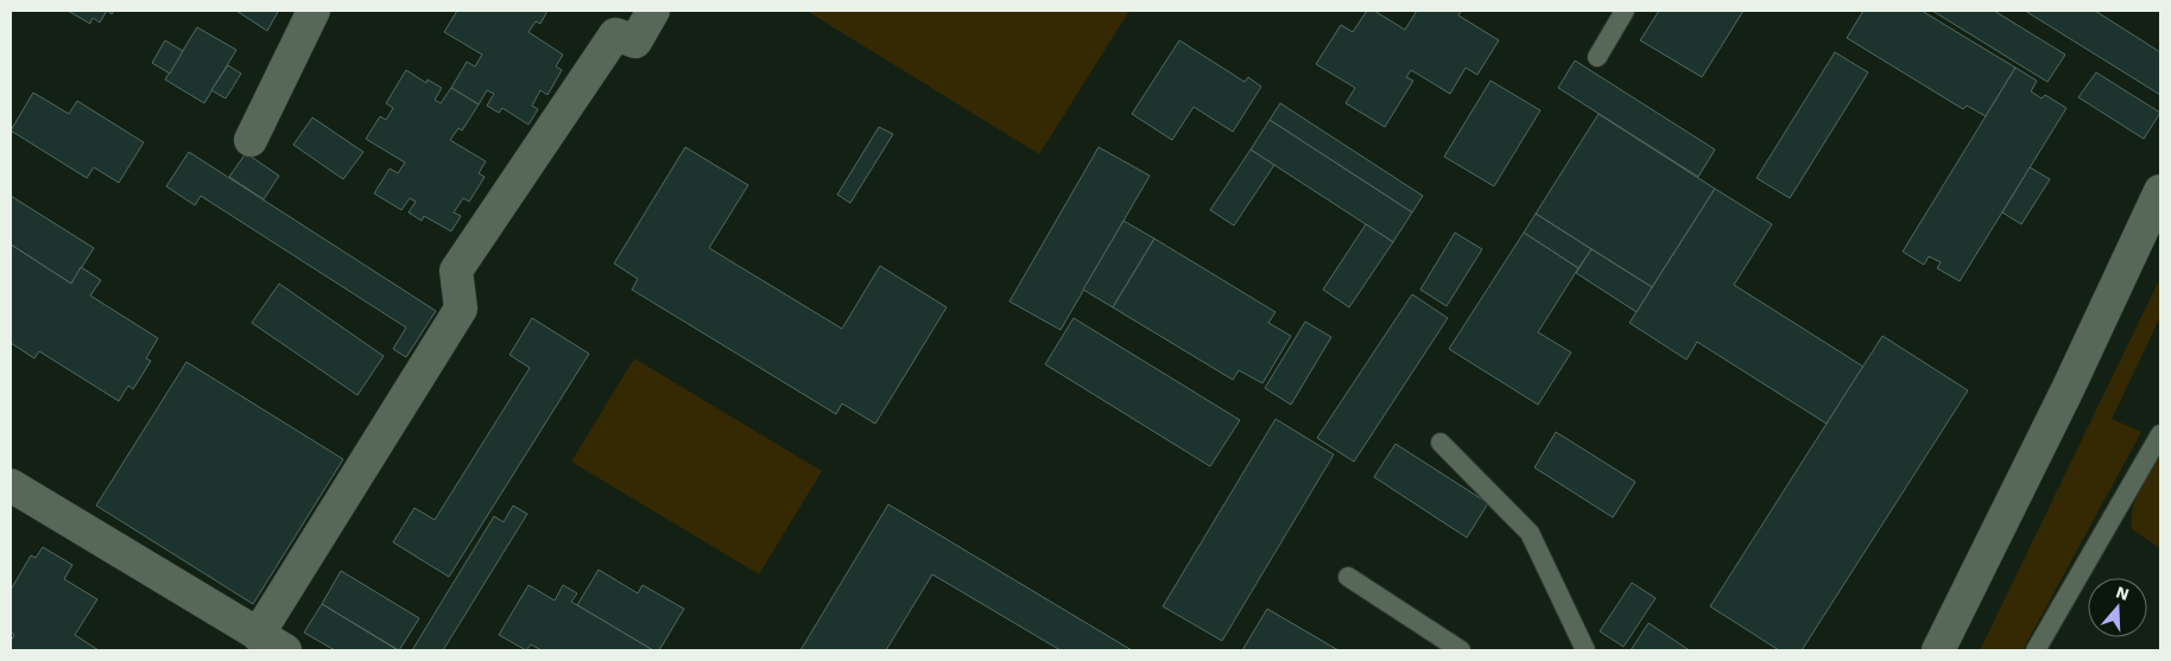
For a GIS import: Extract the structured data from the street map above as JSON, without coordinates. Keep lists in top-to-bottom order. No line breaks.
{"north":"top"}
